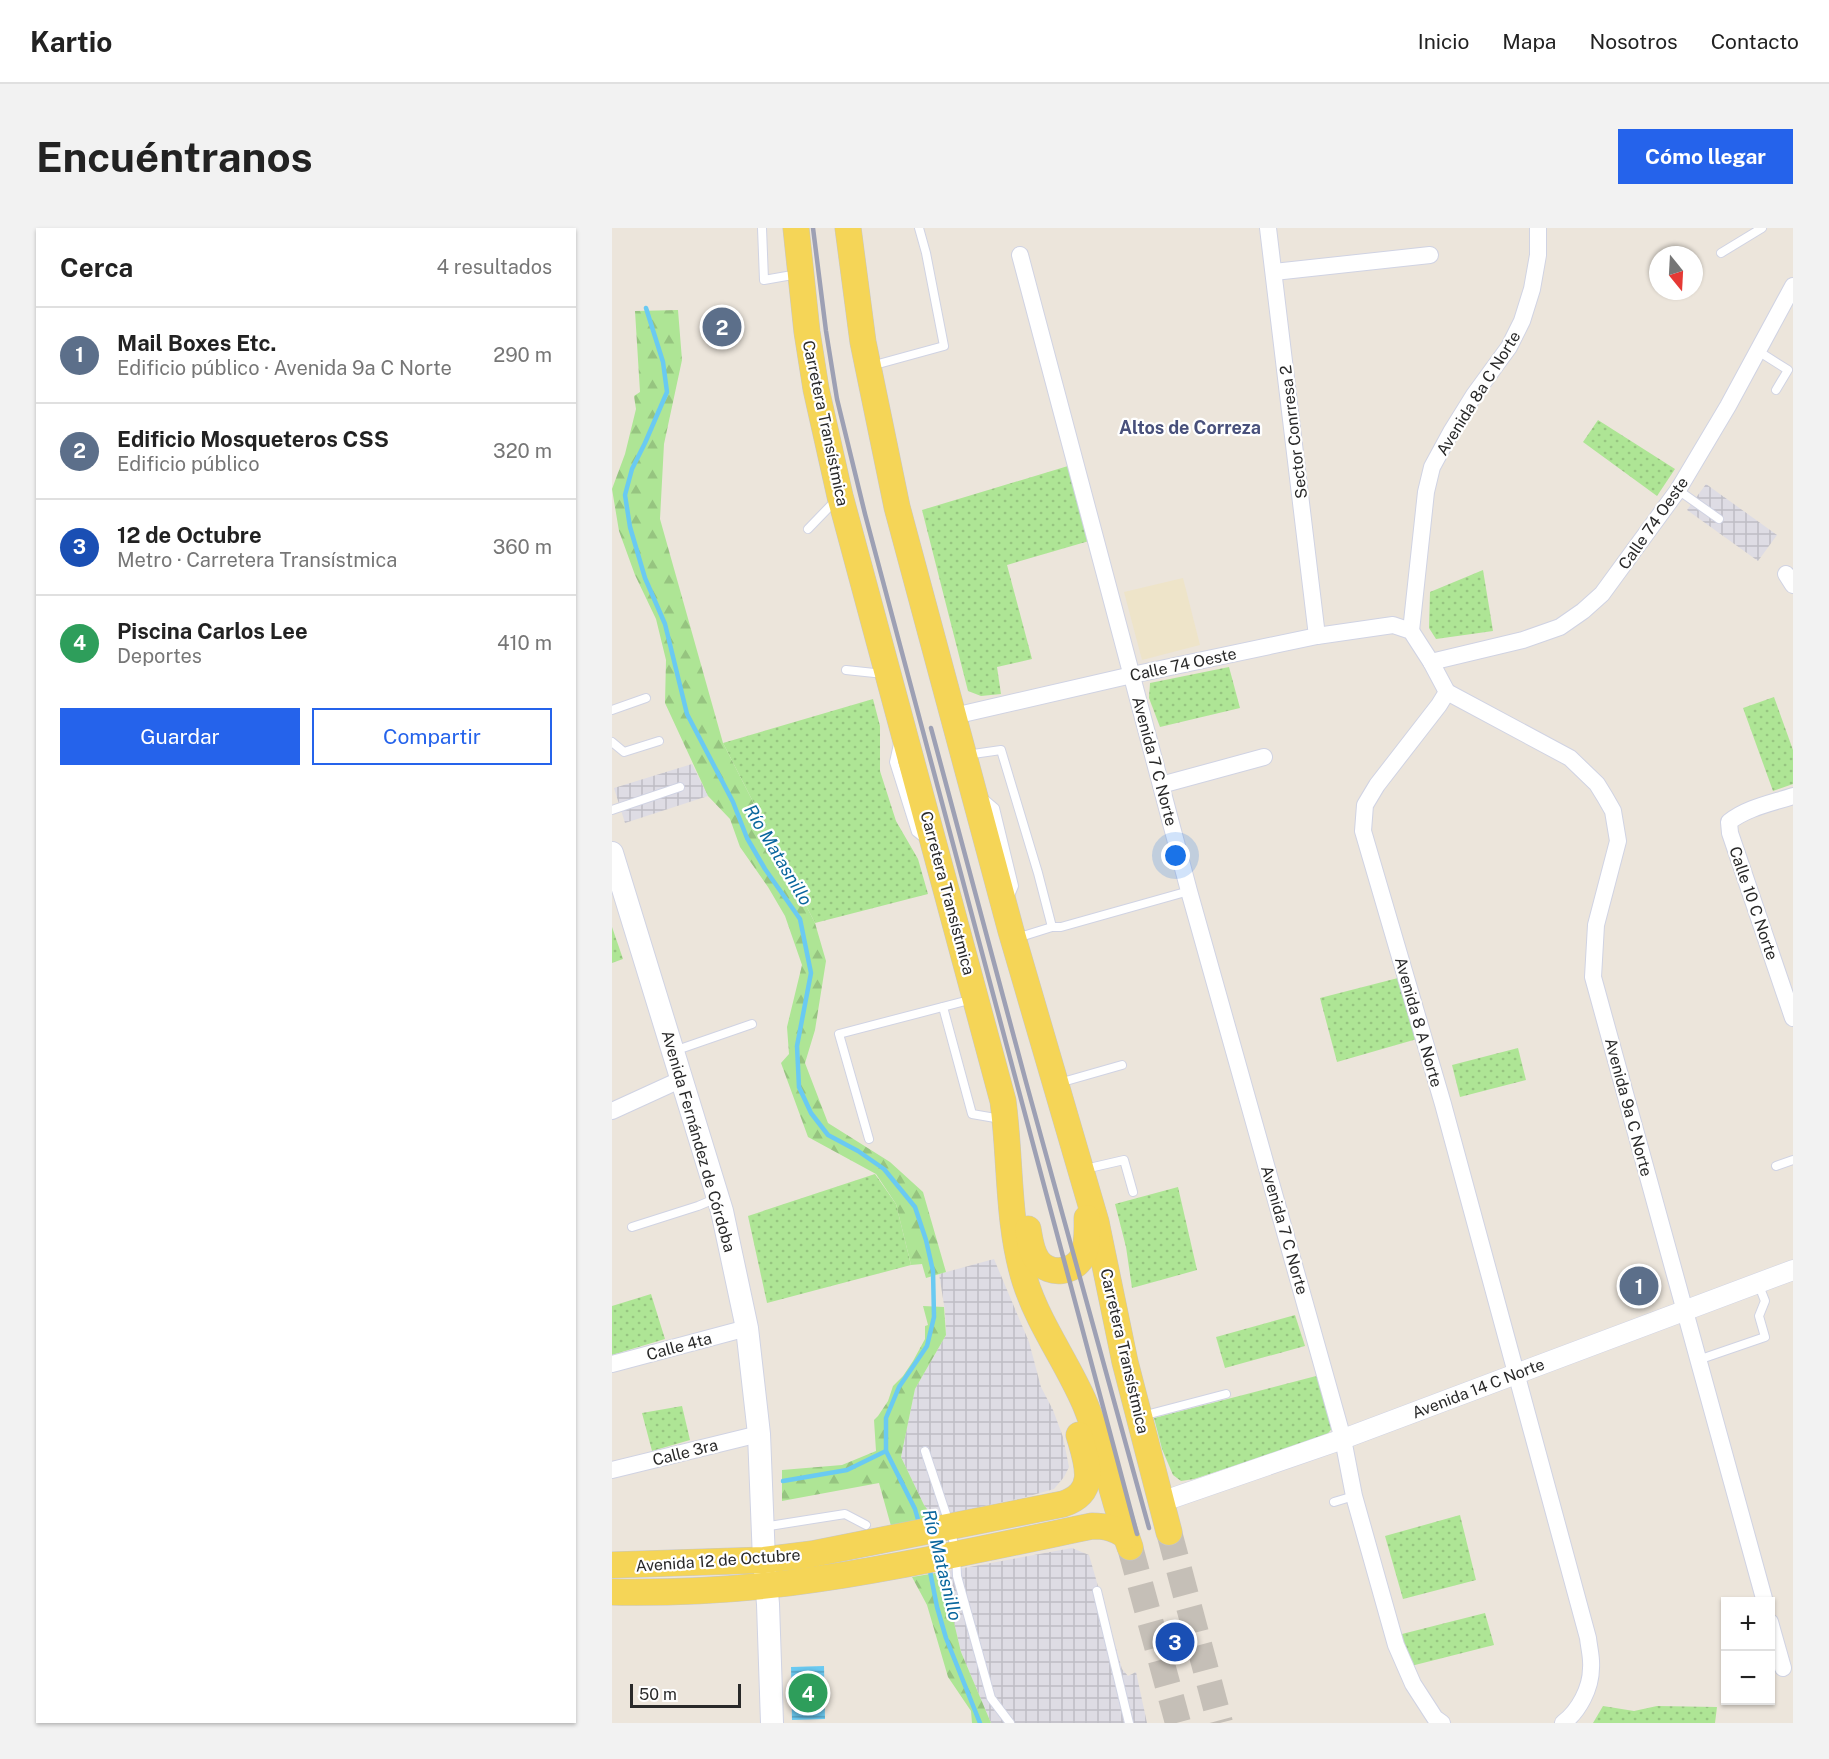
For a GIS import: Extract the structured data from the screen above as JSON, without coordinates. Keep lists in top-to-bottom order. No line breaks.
{"streets":{"main road":["Carretera Transístmica","Avenida Fernández de Córdoba","Avenida 12 de Octubre"],"street":["Avenida 8a C Norte","Sector Conrresa 2","Calle 74 Oeste","Avenida 7 C Norte","Calle 10 C Norte","Avenida 8 A Norte","Avenida 9a C Norte","Calle 4ta","Avenida 14 C Norte","Calle 3ra"]},"crossings":[["Avenida 8a C Norte","Calle 74 Oeste"],["Carretera Transístmica","Calle 74 Oeste"],["Carretera Transístmica","Avenida 14 C Norte"],["Carretera Transístmica","Avenida 12 de Octubre"],["Sector Conrresa 2","Calle 74 Oeste"],["Calle 74 Oeste","Avenida 7 C Norte"],["Avenida 7 C Norte","Avenida 14 C Norte"],["Avenida 8 A Norte","Avenida 9a C Norte"],["Avenida 8 A Norte","Avenida 14 C Norte"],["Avenida 9a C Norte","Avenida 14 C Norte"],["Avenida Fernández de Córdoba","Calle 4ta"],["Avenida Fernández de Córdoba","Calle 3ra"],["Avenida Fernández de Córdoba","Avenida 12 de Octubre"]],"districts":["Altos de Correza"],"water":["Río Matasnillo"],"scale_bar":"50 m","north":"bottom","page":{"header":"Kartio","nav":["Inicio","Mapa","Nosotros","Contacto"],"buttons":["Cómo llegar",["Guardar","Compartir"]],"title":"Encuéntranos","heading":["Cerca","4 resultados"],"pins":["2","1","3","4"],"list":[{"mark":"1","name":"Mail Boxes Etc.","note":"Edificio público · Avenida 9a C Norte","value":"290 m"},{"mark":"2","name":"Edificio Mosqueteros CSS","note":"Edificio público","value":"320 m"},{"mark":"3","name":"12 de Octubre","note":"Metro · Carretera Transístmica","value":"360 m"},{"mark":"4","name":"Piscina Carlos Lee","note":"Deportes","value":"410 m"}],"map_buttons":["+","−"],"scale":"50 m"}}
